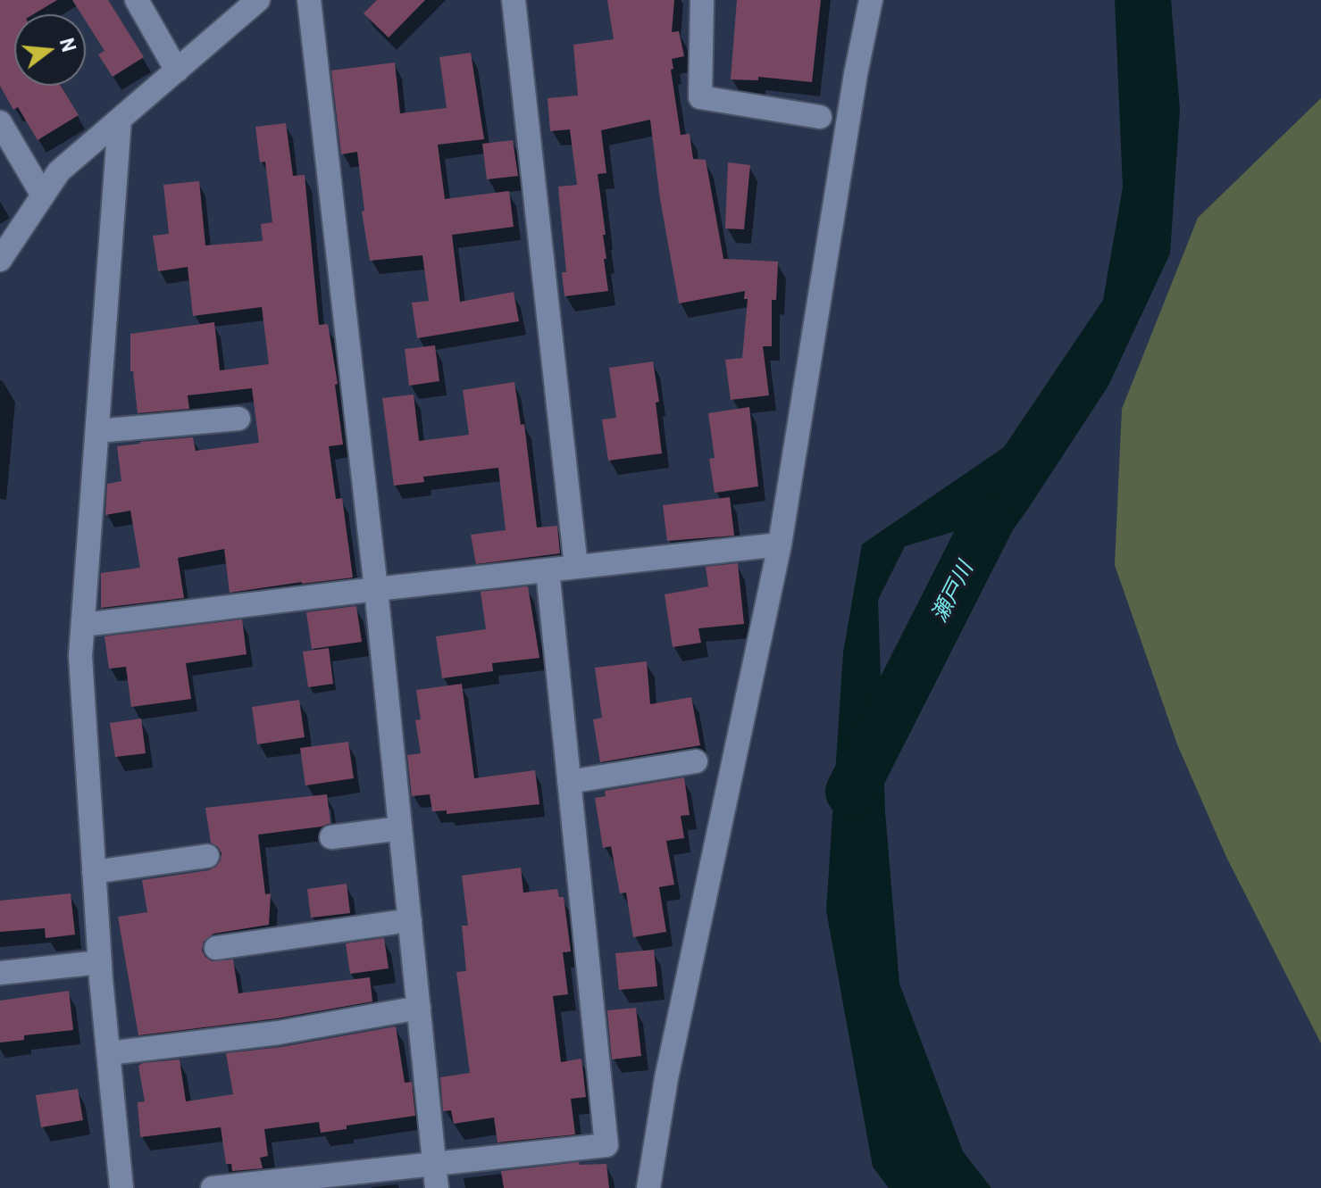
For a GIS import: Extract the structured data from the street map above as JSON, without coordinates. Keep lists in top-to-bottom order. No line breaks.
{"water":["瀬戸川"],"north":"right"}
